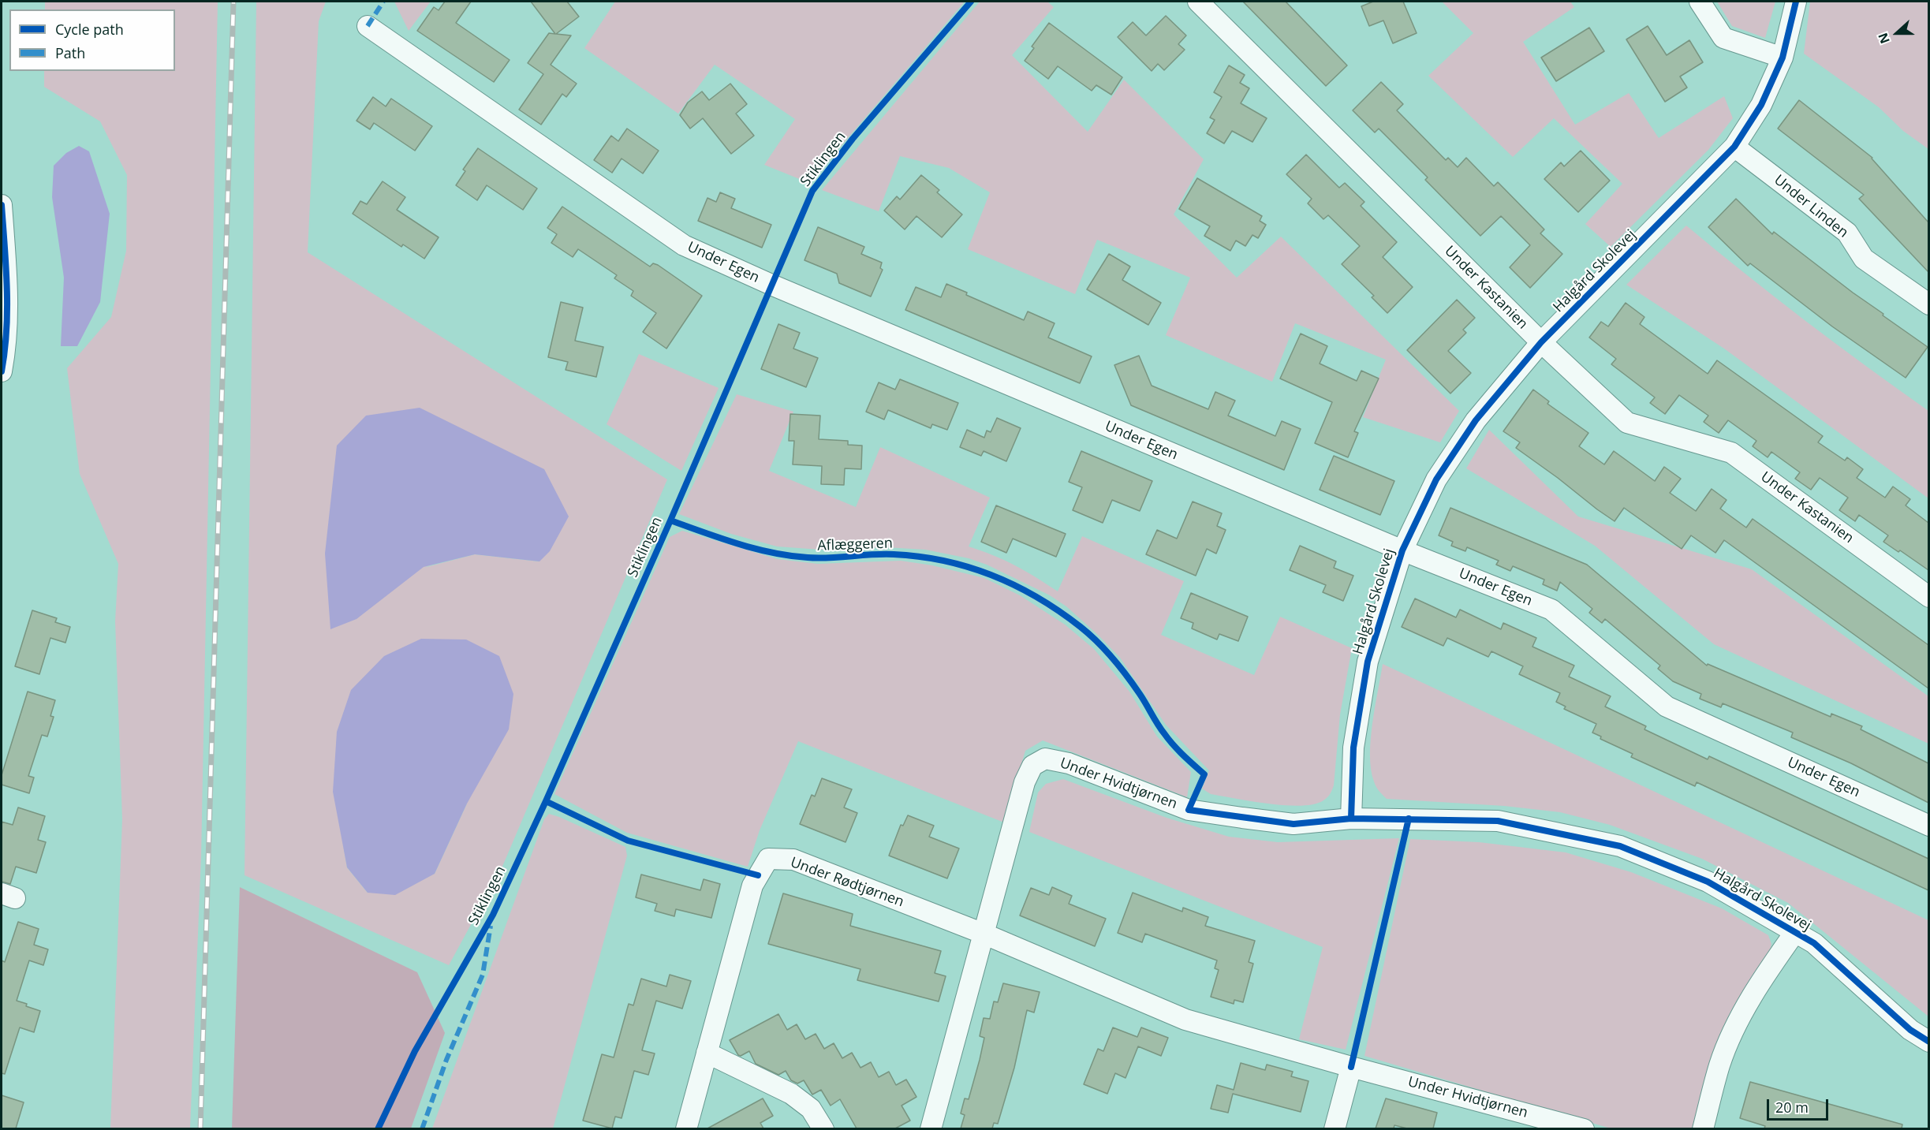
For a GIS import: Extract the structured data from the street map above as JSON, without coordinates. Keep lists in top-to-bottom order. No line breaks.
{"streets":{"street":["Under Linden","Under Egen","Halgård Skolevej","Under Kastanien","Under Hvidtjørnen","Under Rødtjørnen"],"cycle path":["Stiklingen","Aflæggeren"]},"crossings":[["Under Linden","Halgård Skolevej"],["Under Egen","Halgård Skolevej"],["Halgård Skolevej","Under Kastanien"],["Halgård Skolevej","Under Hvidtjørnen"],["Under Hvidtjørnen","Under Rødtjørnen"]],"legend":["Cycle path","Path"],"scale_bar":"20 m","north":"left"}
